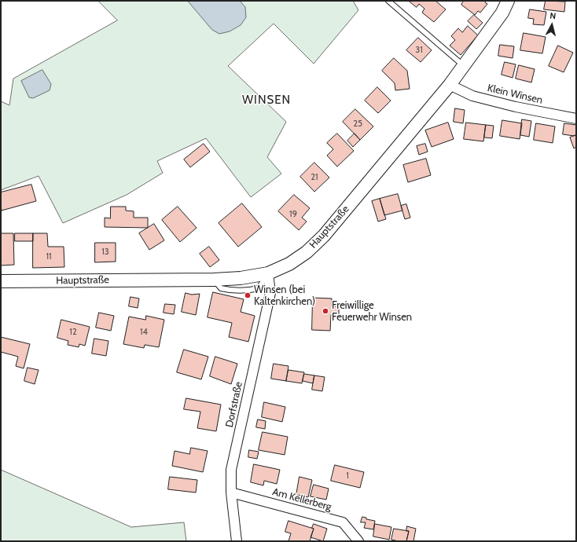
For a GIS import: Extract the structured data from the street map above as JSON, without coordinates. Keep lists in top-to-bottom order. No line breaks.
{"streets":{"street":["Klein Winsen","Hauptstraße","Dorfstraße","Am Kellerberg"]},"crossings":[["Klein Winsen","Hauptstraße"],["Hauptstraße","Dorfstraße"],["Dorfstraße","Am Kellerberg"]],"districts":["WINSEN"],"places":["Winsen (bei Kaltenkirchen)","Freiwillige Feuerwehr Winsen"],"house_numbers":["31","25","21","19","13","11","12","14","1"],"north":"top"}
